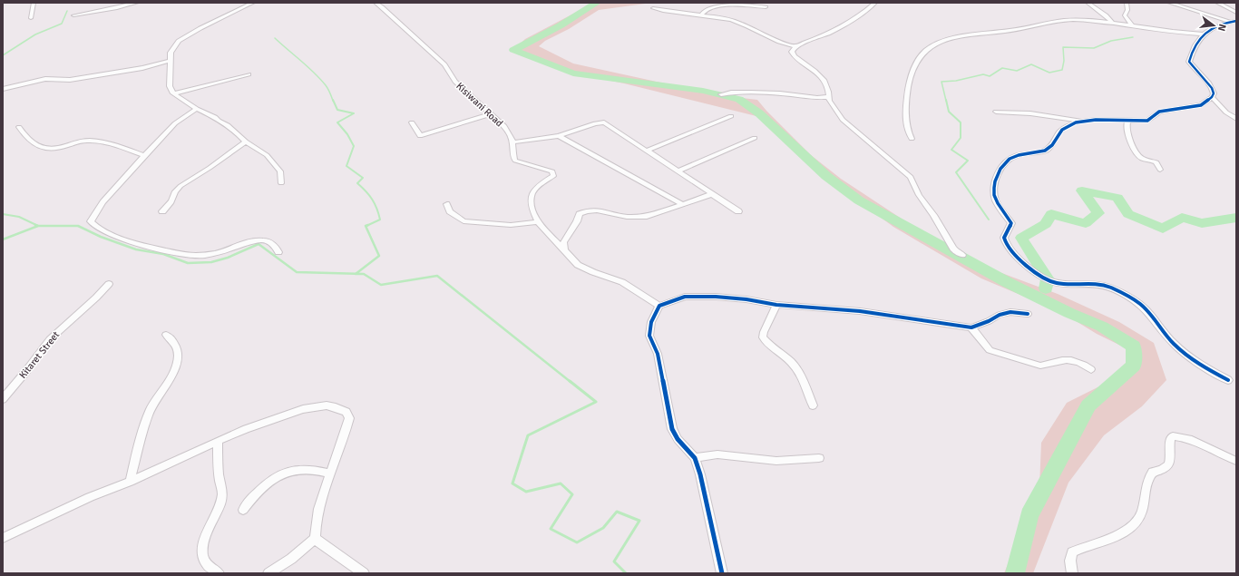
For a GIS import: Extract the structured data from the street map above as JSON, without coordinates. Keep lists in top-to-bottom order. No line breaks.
{"streets":{"street":["Kisiwani Road","Kitaret Street"]},"north":"right"}
